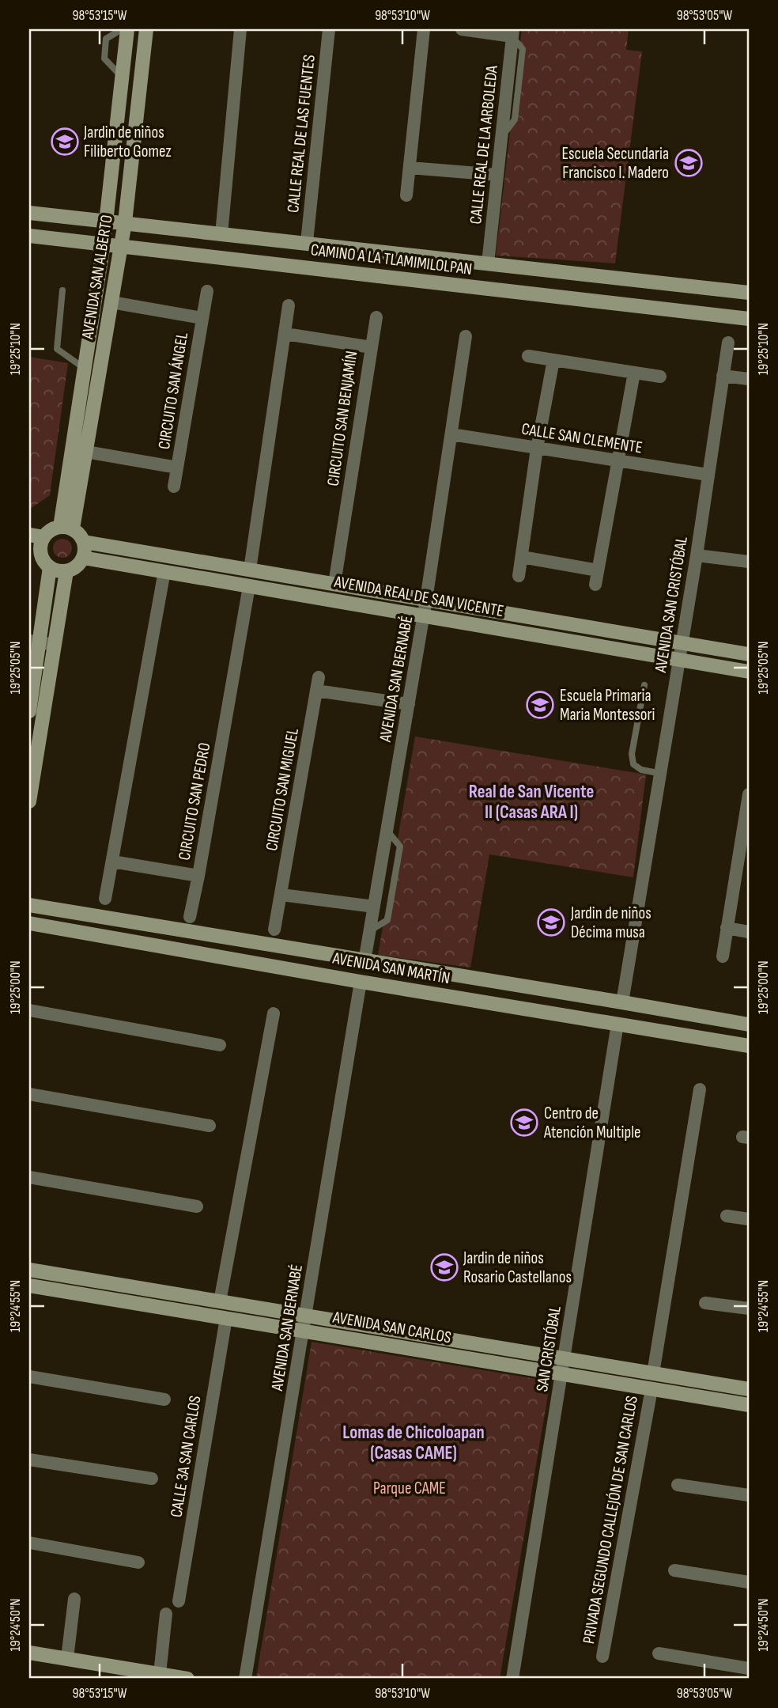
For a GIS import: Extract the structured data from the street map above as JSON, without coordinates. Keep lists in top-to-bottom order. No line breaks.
{"streets":{"street":["CALLE REAL DE LAS FUENTES","CALLE REAL DE LA ARBOLEDA","CAMINO A LA TLAMIMILOLPAN","AVENIDA SAN ALBERTO","CIRCUITO SAN ÁNGEL","CIRCUITO SAN BENJAMÍN","CALLE SAN CLEMENTE","AVENIDA REAL DE SAN VICENTE","AVENIDA SAN CRISTÓBAL","AVENIDA SAN BERNABÉ","CIRCUITO SAN MIGUEL","CIRCUITO SAN PEDRO","AVENIDA SAN MARTÍN","AVENIDA SAN CARLOS","SAN CRISTÓBAL","CALLE 3A SAN CARLOS","PRIVADA SEGUNDO CALLEJÓN DE SAN CARLOS"]},"crossings":[["CALLE REAL DE LAS FUENTES","CAMINO A LA TLAMIMILOLPAN"],["CALLE REAL DE LA ARBOLEDA","CAMINO A LA TLAMIMILOLPAN"],["CAMINO A LA TLAMIMILOLPAN","AVENIDA SAN ALBERTO"],["AVENIDA SAN ALBERTO","CIRCUITO SAN ÁNGEL"],["AVENIDA SAN ALBERTO","AVENIDA REAL DE SAN VICENTE"],["CIRCUITO SAN BENJAMÍN","AVENIDA REAL DE SAN VICENTE"],["CALLE SAN CLEMENTE","AVENIDA SAN CRISTÓBAL"],["CALLE SAN CLEMENTE","AVENIDA SAN BERNABÉ"],["AVENIDA REAL DE SAN VICENTE","AVENIDA SAN CRISTÓBAL"],["AVENIDA REAL DE SAN VICENTE","AVENIDA SAN BERNABÉ"],["AVENIDA REAL DE SAN VICENTE","CIRCUITO SAN PEDRO"],["AVENIDA SAN CRISTÓBAL","AVENIDA SAN MARTÍN"],["AVENIDA SAN BERNABÉ","AVENIDA SAN MARTÍN"],["AVENIDA SAN BERNABÉ","AVENIDA SAN CARLOS"],["AVENIDA SAN MARTÍN","SAN CRISTÓBAL"],["AVENIDA SAN CARLOS","SAN CRISTÓBAL"],["AVENIDA SAN CARLOS","CALLE 3A SAN CARLOS"],["AVENIDA SAN CARLOS","PRIVADA SEGUNDO CALLEJÓN DE SAN CARLOS"]],"districts":["Real de San Vicente II (Casas ARA I)","Lomas de Chicoloapan (Casas CAME)"],"parks":["Parque CAME"],"places":{"school or university":["Jardin de niños Filiberto Gomez","Escuela Secundaria Francisco I. Madero","Escuela Primaria Maria Montessori","Jardin de niños Décima musa","Centro de Atención Multiple","Jardin de niños Rosario Castellanos"]},"coordinates":["98°53'15\"W","98°53'10\"W","98°53'05\"W","19°25'10\"N","19°25'05\"N","19°25'00\"N","19°24'55\"N","19°24'50\"N"]}
